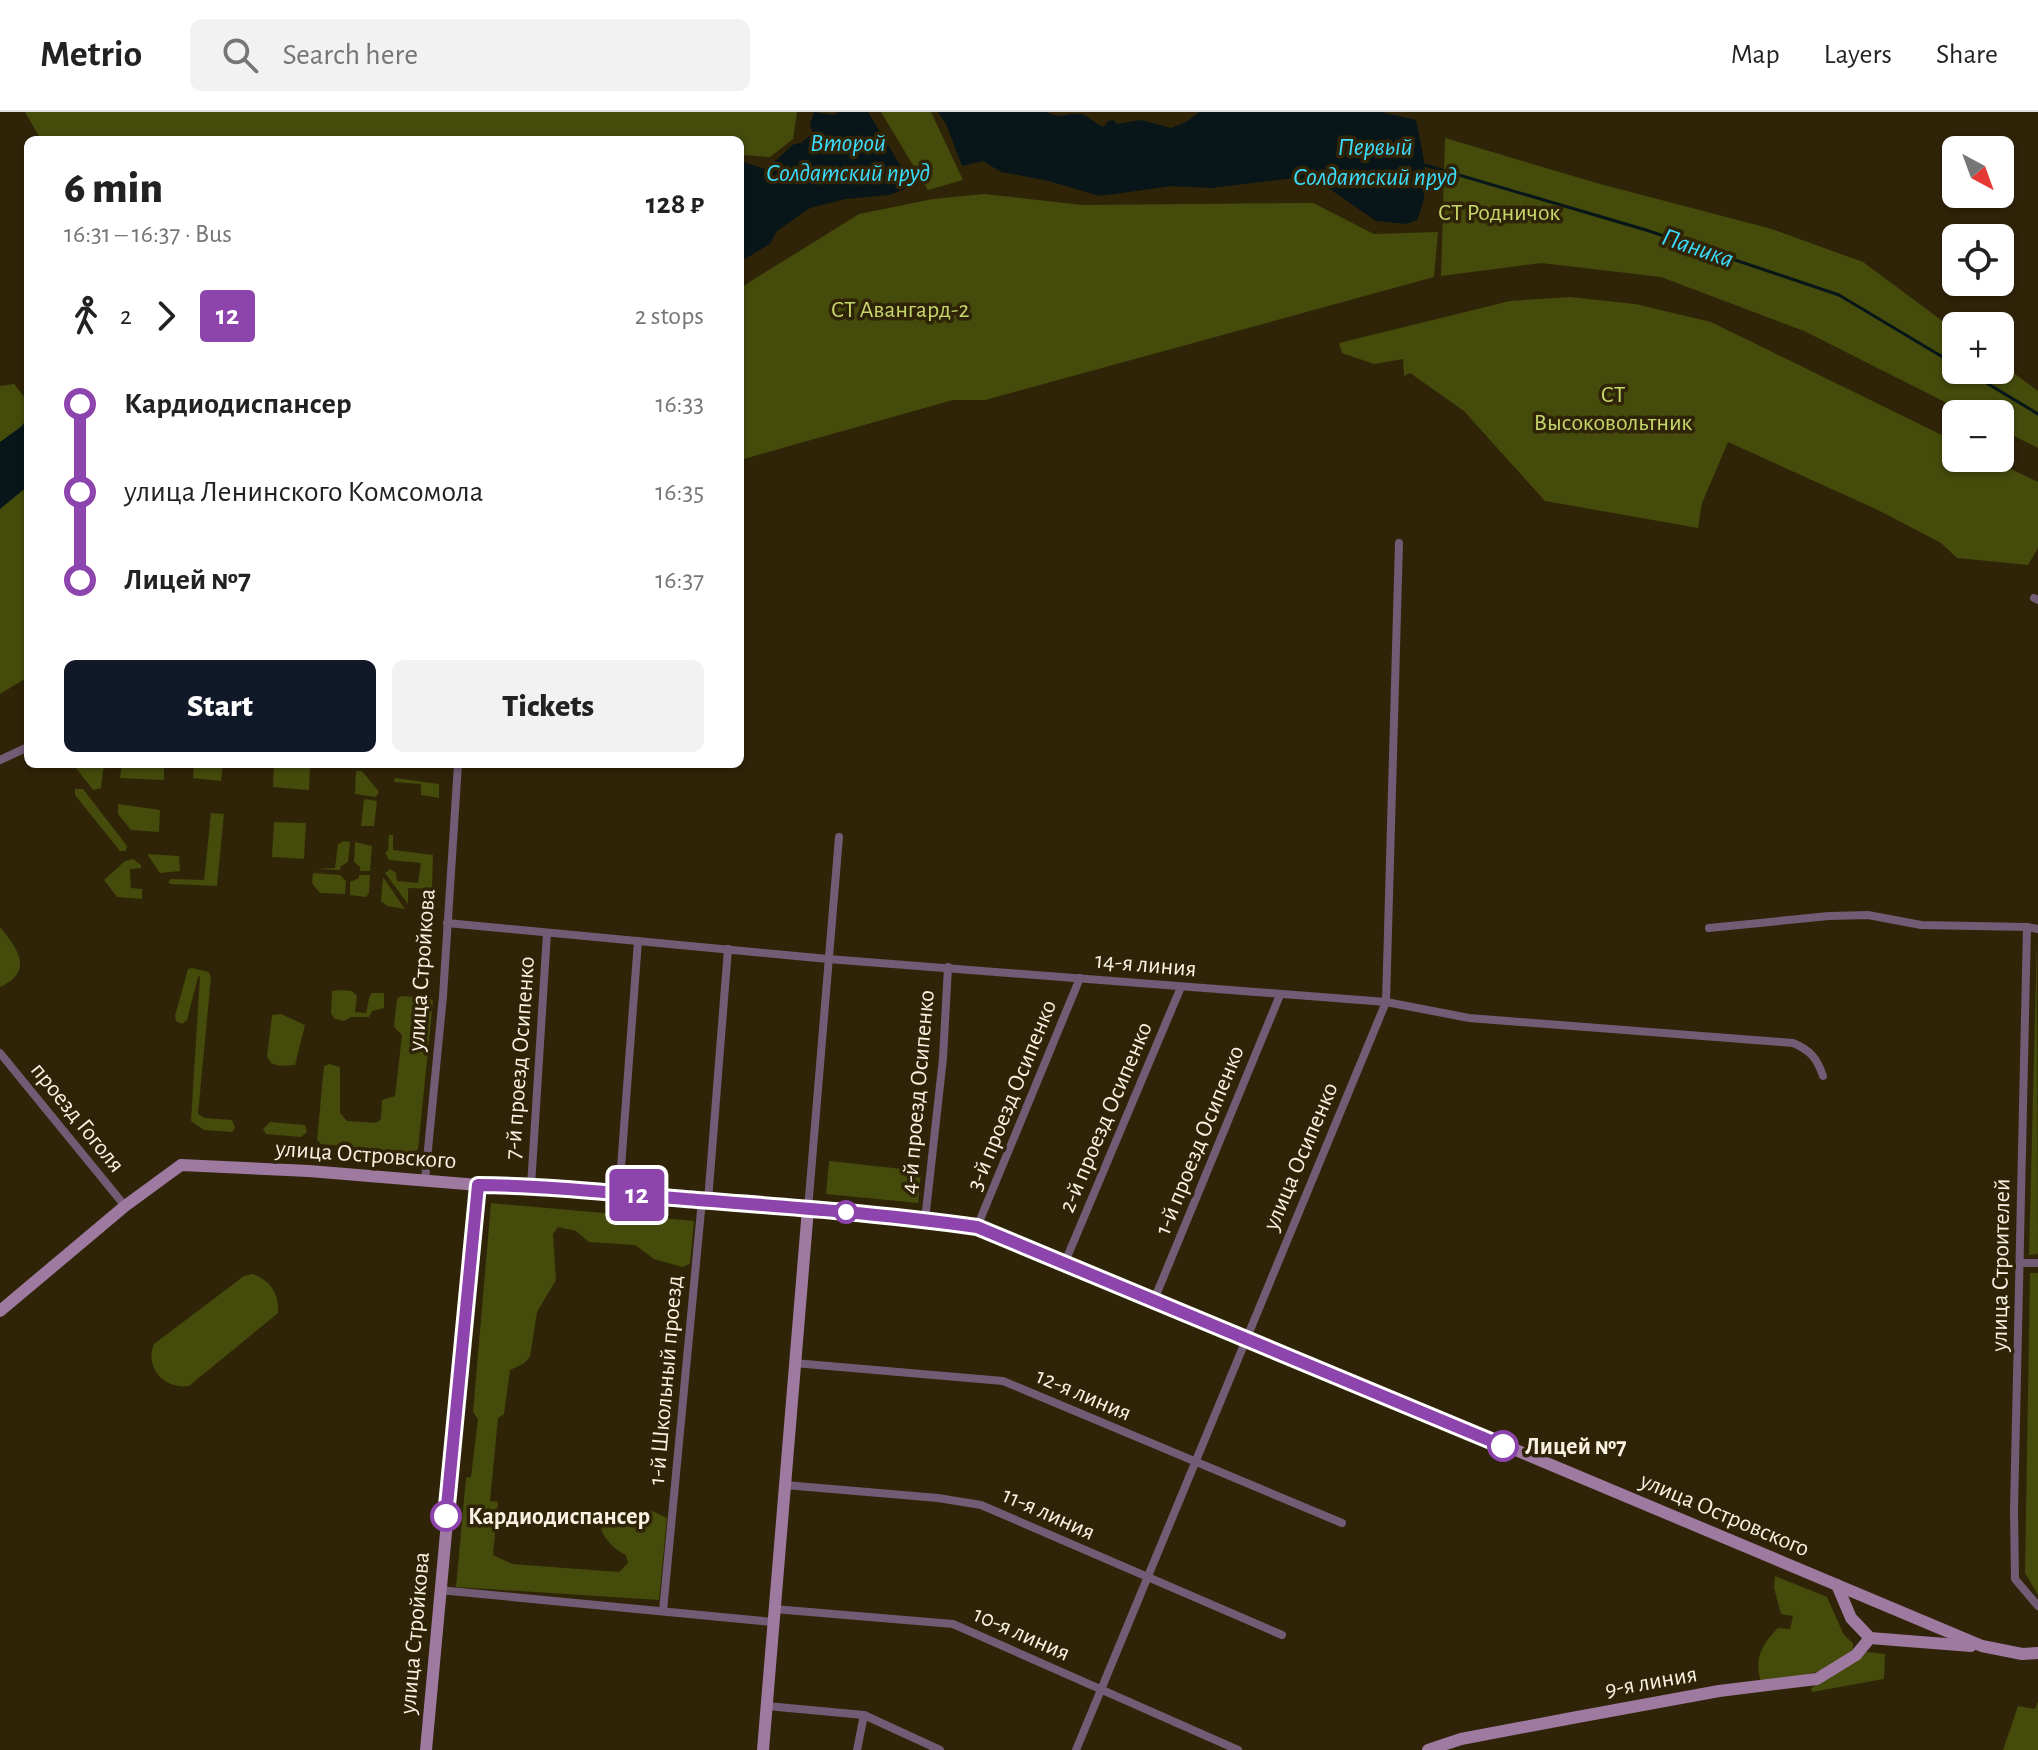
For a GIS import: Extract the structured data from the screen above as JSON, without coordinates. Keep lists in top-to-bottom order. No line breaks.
{"streets":{"street":["14-я линия","улица Стройкова","7-й проезд Осипенко","4-й проезд Осипенко","3-й проезд Осипенко","проезд Гоголя","2-й проезд Осипенко","1-й проезд Осипенко","улица Островского","улица Осипенко","улица Строителей","1-й Школьный проезд","12-я линия","11-я линия","10-я линия","9-я линия"]},"crossings":[["14-я линия","улица Стройкова"],["14-я линия","7-й проезд Осипенко"],["14-я линия","4-й проезд Осипенко"],["14-я линия","3-й проезд Осипенко"],["14-я линия","2-й проезд Осипенко"],["14-я линия","1-й проезд Осипенко"],["14-я линия","улица Осипенко"],["14-я линия","1-й Школьный проезд"],["улица Стройкова","улица Островского"],["улица Стройкова","10-я линия"],["7-й проезд Осипенко","улица Островского"],["4-й проезд Осипенко","улица Островского"],["3-й проезд Осипенко","улица Островского"],["проезд Гоголя","улица Островского"],["2-й проезд Осипенко","улица Островского"],["1-й проезд Осипенко","улица Островского"],["улица Островского","улица Осипенко"],["улица Островского","1-й Школьный проезд"],["улица Осипенко","12-я линия"],["улица Осипенко","11-я линия"],["улица Осипенко","10-я линия"],["1-й Школьный проезд","10-я линия"]],"water":["Второй Солдатский пруд","Первый Солдатский пруд","Паника"],"parks":["СТ Родничок","СТ Авангард-2","СТ Высоковольтник"],"places":["Лицей №7","Кардиодиспансер"],"lines":["bus line 12"],"north":"bottom right","page":{"header":"Metrio","search":"Search here","nav":["Map","Layers","Share"],"on_map":"12","map_buttons":["+","−"],"heading":["6 min","16:31 – 16:37 · Bus","128 ₽"],"legs":["2","12","2 stops"],"list":[{"name":"Кардиодиспансер","value":"16:33"},{"name":"улица Ленинского Комсомола","value":"16:35"},{"name":"Лицей №7","value":"16:37"}],"buttons":["Start","Tickets"]}}
